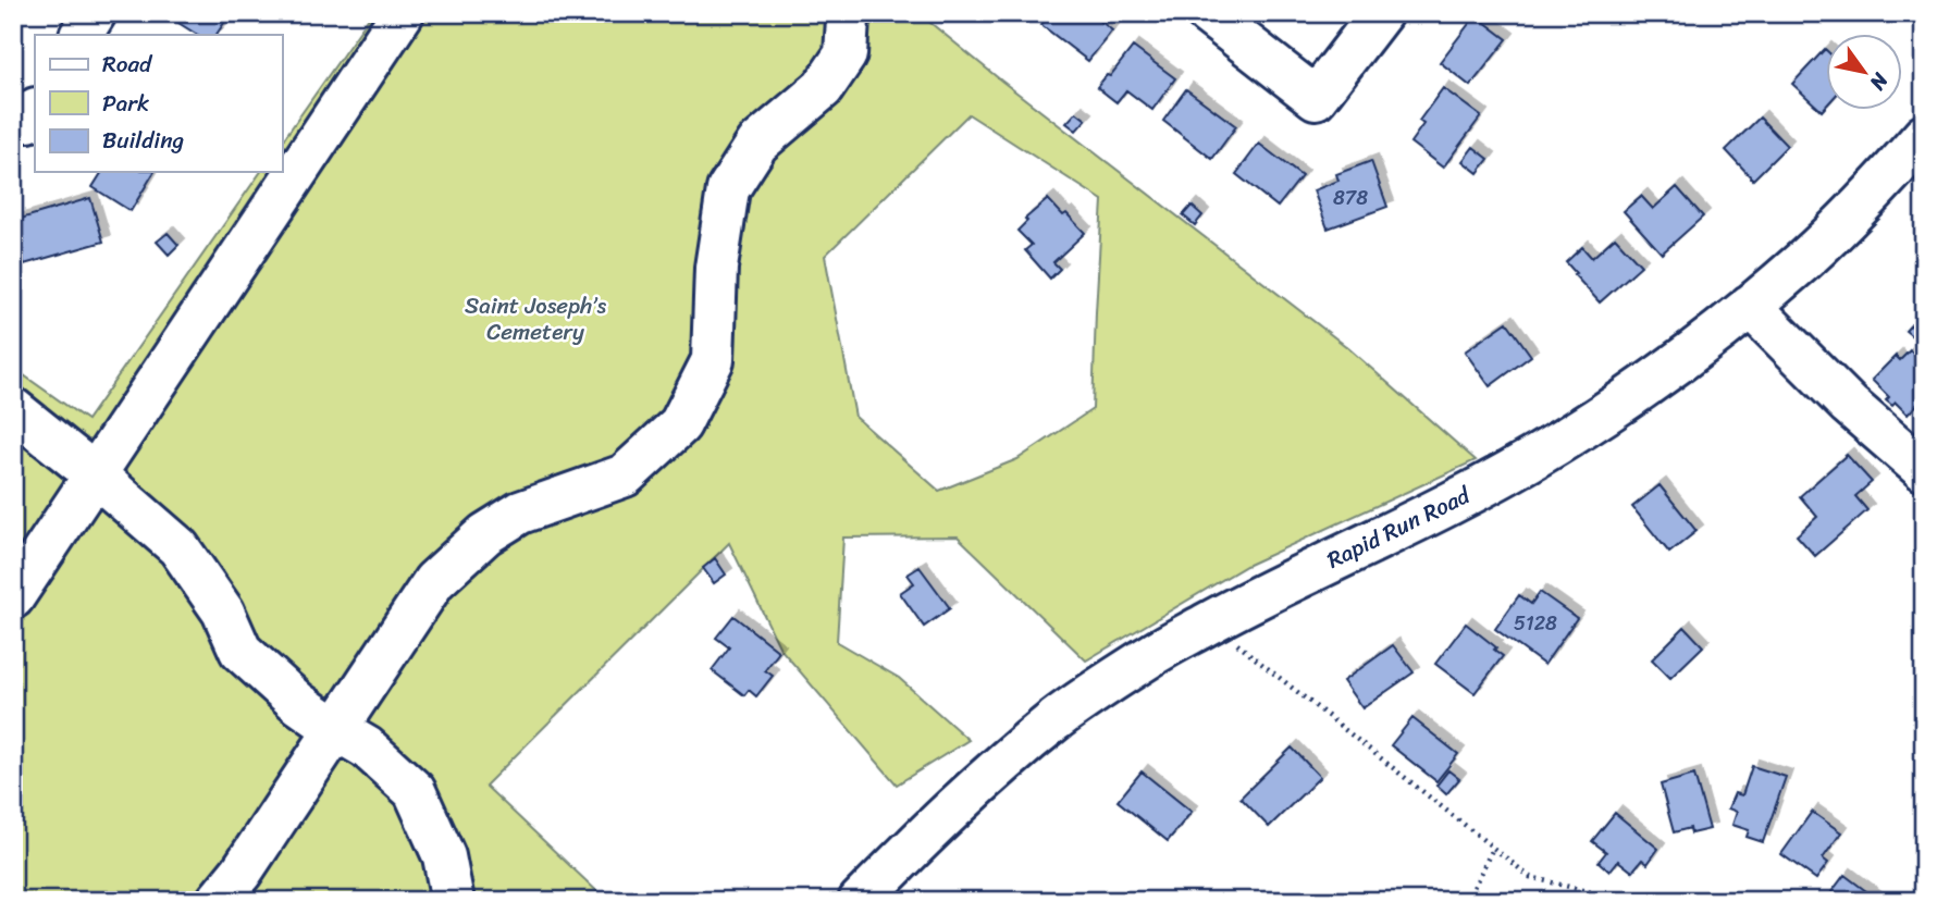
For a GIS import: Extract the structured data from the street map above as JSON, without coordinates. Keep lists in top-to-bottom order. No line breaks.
{"streets":{"street":["Rapid Run Road"]},"parks":["Saint Joseph’s Cemetery"],"house_numbers":["878","5128"],"legend":["Road","Park","Building"],"north":"bottom right"}
